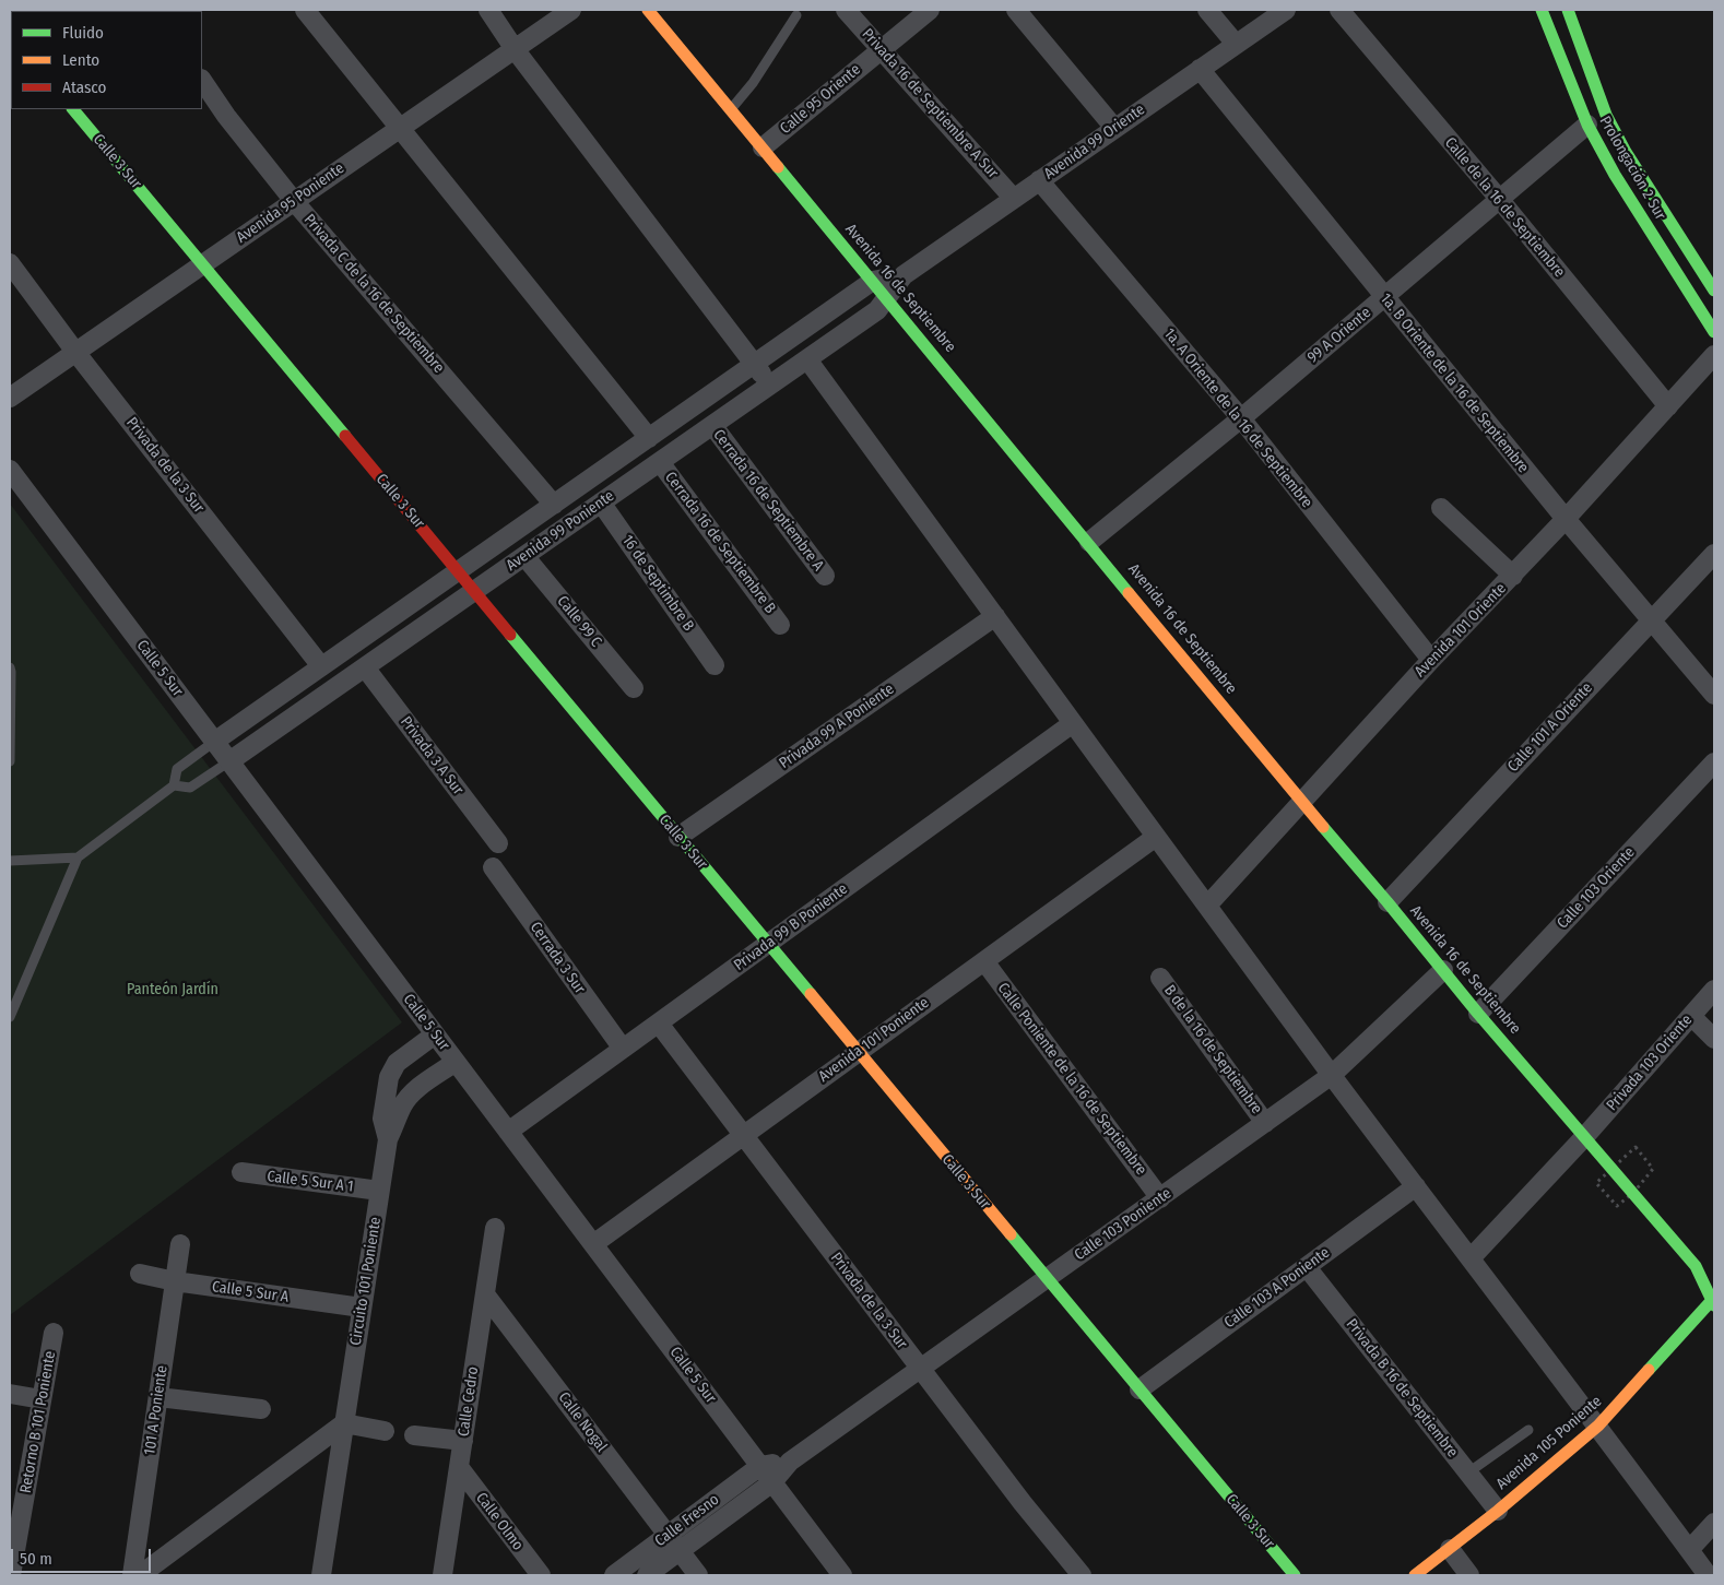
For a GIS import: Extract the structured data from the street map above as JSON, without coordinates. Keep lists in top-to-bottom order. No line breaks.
{"streets":{"street":["Calle 95 Oriente","Privada 16 de Septiembre A Sur","Avenida 99 Oriente","Calle 3 Sur","Prolongación 2 Sur","Avenida 95 Poniente","Calle de la 16 de Septiembre","Avenida 16 de Septiembre","Privada C de la 16 de Septiembre","99 A Oriente","1a. B Oriente de la 16 de Septiembre","1a. A Oriente de la 16 de Septiembre","Privada de la 3 Sur","Cerrada 16 de Septiembre A","Avenida 99 Poniente","Cerrada 16 de Septiembre B","16 de Septimbre B","Calle 99 C","Avenida 101 Oriente","Calle 5 Sur","Privada 99 A Poniente","Calle 101 A Oriente","Privada 3 A Sur","Calle 103 Oriente","Privada 99 B Poniente","Cerrada 3 Sur","Avenida 101 Poniente","B de la 16 de Septiembre","Privada 103 Oriente","Calle Poniente de la 16 de Septiembre","Calle 5 Sur A 1","Calle 103 Poniente","Circuito 101 Poniente","Calle 103 A Poniente","Calle 5 Sur A","Privada B 16 de Septiembre","Calle Cedro","101 A Poniente","Retorno B 101 Poniente","Calle Nogal","Avenida 105 Poniente","Calle Fresno","Calle Olmo"]},"crossings":[["Calle 95 Oriente","Privada 16 de Septiembre A Sur"],["Calle 95 Oriente","Avenida 16 de Septiembre"],["Privada 16 de Septiembre A Sur","Avenida 99 Oriente"],["Avenida 99 Oriente","Avenida 16 de Septiembre"],["Avenida 99 Oriente","1a. B Oriente de la 16 de Septiembre"],["Avenida 99 Oriente","1a. A Oriente de la 16 de Septiembre"],["Avenida 99 Oriente","Avenida 99 Poniente"],["Calle 3 Sur","Avenida 95 Poniente"],["Calle 3 Sur","Avenida 99 Poniente"],["Calle 3 Sur","Privada 99 A Poniente"],["Calle 3 Sur","Privada 99 B Poniente"],["Calle 3 Sur","Avenida 101 Poniente"],["Calle 3 Sur","Calle 103 Poniente"],["Calle 3 Sur","Calle 103 A Poniente"],["Prolongación 2 Sur","99 A Oriente"],["Avenida 95 Poniente","Privada C de la 16 de Septiembre"],["Avenida 95 Poniente","Privada de la 3 Sur"],["Calle de la 16 de Septiembre","99 A Oriente"],["Calle de la 16 de Septiembre","Avenida 101 Oriente"],["Avenida 16 de Septiembre","99 A Oriente"],["Avenida 16 de Septiembre","Avenida 99 Poniente"],["Avenida 16 de Septiembre","Avenida 101 Oriente"],["Avenida 16 de Septiembre","Calle 101 A Oriente"],["Avenida 16 de Septiembre","Calle 103 Oriente"],["Avenida 16 de Septiembre","Privada 103 Oriente"],["Avenida 16 de Septiembre","Calle 103 Poniente"],["Avenida 16 de Septiembre","Avenida 105 Poniente"],["Privada C de la 16 de Septiembre","Avenida 99 Poniente"],["99 A Oriente","1a. B Oriente de la 16 de Septiembre"],["99 A Oriente","1a. A Oriente de la 16 de Septiembre"],["1a. B Oriente de la 16 de Septiembre","Avenida 101 Oriente"],["1a. B Oriente de la 16 de Septiembre","Calle 101 A Oriente"],["1a. A Oriente de la 16 de Septiembre","Avenida 101 Oriente"],["Privada de la 3 Sur","Avenida 99 Poniente"],["Privada de la 3 Sur","Privada 99 B Poniente"],["Privada de la 3 Sur","Avenida 101 Poniente"],["Privada de la 3 Sur","Calle 103 Poniente"],["Cerrada 16 de Septiembre A","Avenida 99 Poniente"],["Avenida 99 Poniente","Cerrada 16 de Septiembre B"],["Avenida 99 Poniente","16 de Septimbre B"],["Avenida 99 Poniente","Calle 99 C"],["Avenida 99 Poniente","Calle 5 Sur"],["Avenida 99 Poniente","Privada 3 A Sur"],["Calle 5 Sur","Privada 99 B Poniente"],["Calle 5 Sur","Avenida 101 Poniente"],["Calle 5 Sur","Calle 103 Poniente"],["Calle 5 Sur","Circuito 101 Poniente"],["Calle 5 Sur","Calle Fresno"],["Privada 99 B Poniente","Cerrada 3 Sur"],["Avenida 101 Poniente","Calle Poniente de la 16 de Septiembre"],["B de la 16 de Septiembre","Calle 103 Poniente"],["Calle Poniente de la 16 de Septiembre","Calle 103 Poniente"],["Calle 5 Sur A 1","Circuito 101 Poniente"],["Calle 103 Poniente","Calle Fresno"],["Circuito 101 Poniente","Calle 5 Sur A"],["Calle 103 A Poniente","Privada B 16 de Septiembre"],["Calle 5 Sur A","101 A Poniente"],["Privada B 16 de Septiembre","Avenida 105 Poniente"],["Calle Cedro","Calle Nogal"],["Calle Cedro","Calle Olmo"],["Calle Nogal","Calle Fresno"]],"parks":["Panteón Jardín"],"legend":["Fluido","Lento","Atasco"],"scale_bar":"50 m"}
